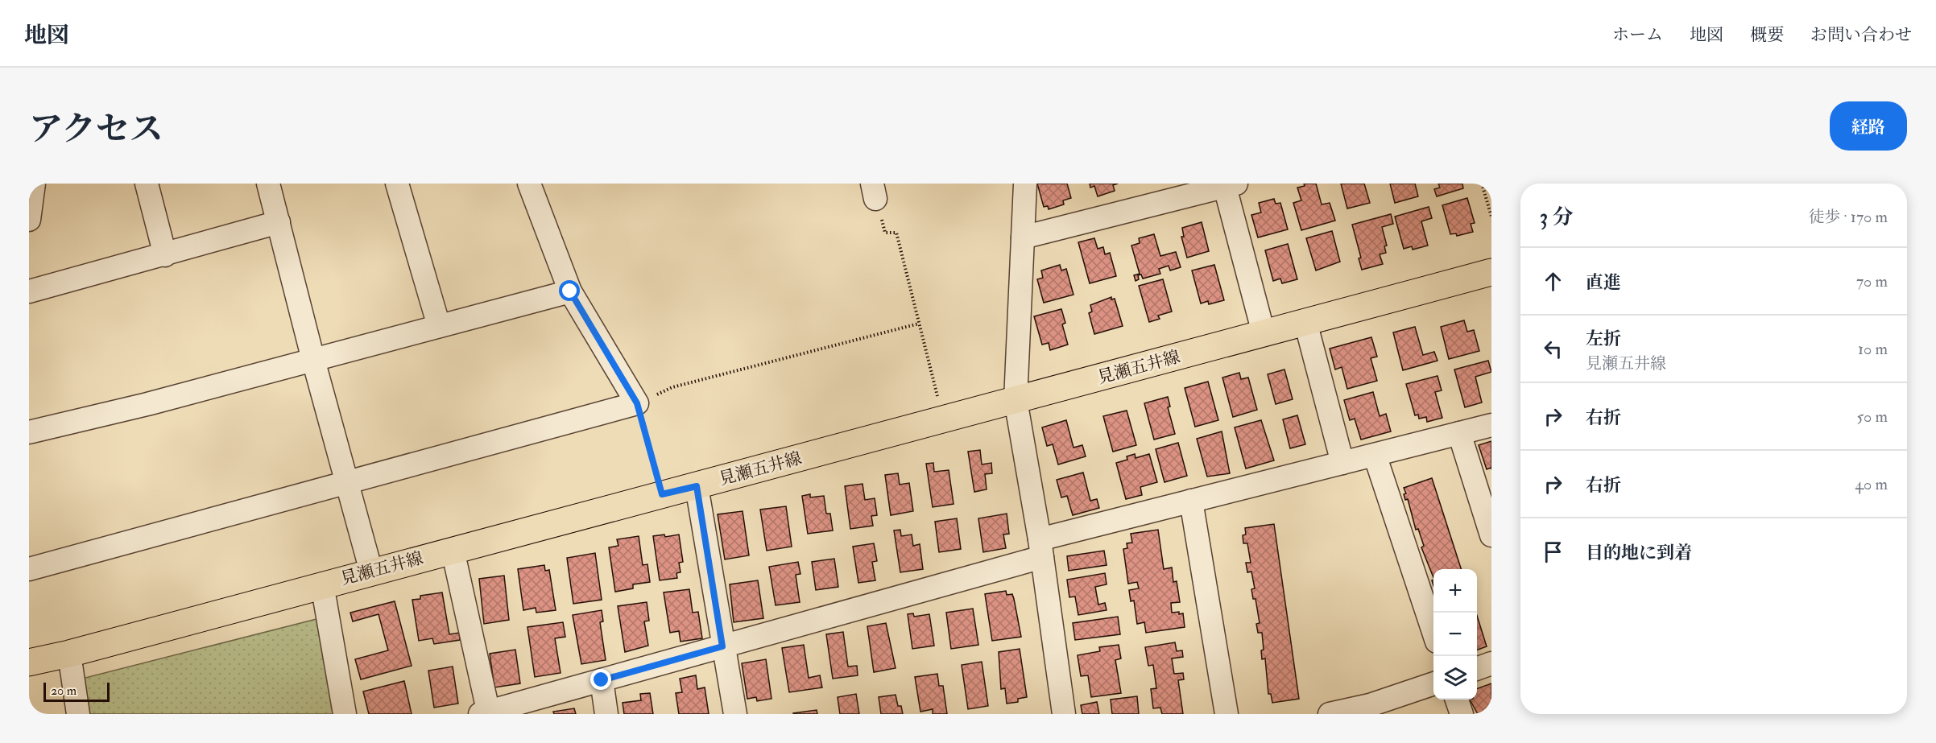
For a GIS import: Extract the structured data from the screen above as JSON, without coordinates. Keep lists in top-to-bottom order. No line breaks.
{"streets":{"main road":["見瀬五井線"]},"scale_bar":"20 m","page":{"header":"地図","nav":["ホーム","地図","概要","お問い合わせ"],"title":"アクセス","buttons":"経路","heading":["3 分","徒歩 · 170 m"],"list":[["直進","70 m"],["左折","見瀬五井線","10 m"],["右折","50 m"],["右折","40 m"],"目的地に到着"],"map_buttons":["+","−"],"scale":"20 m"}}
